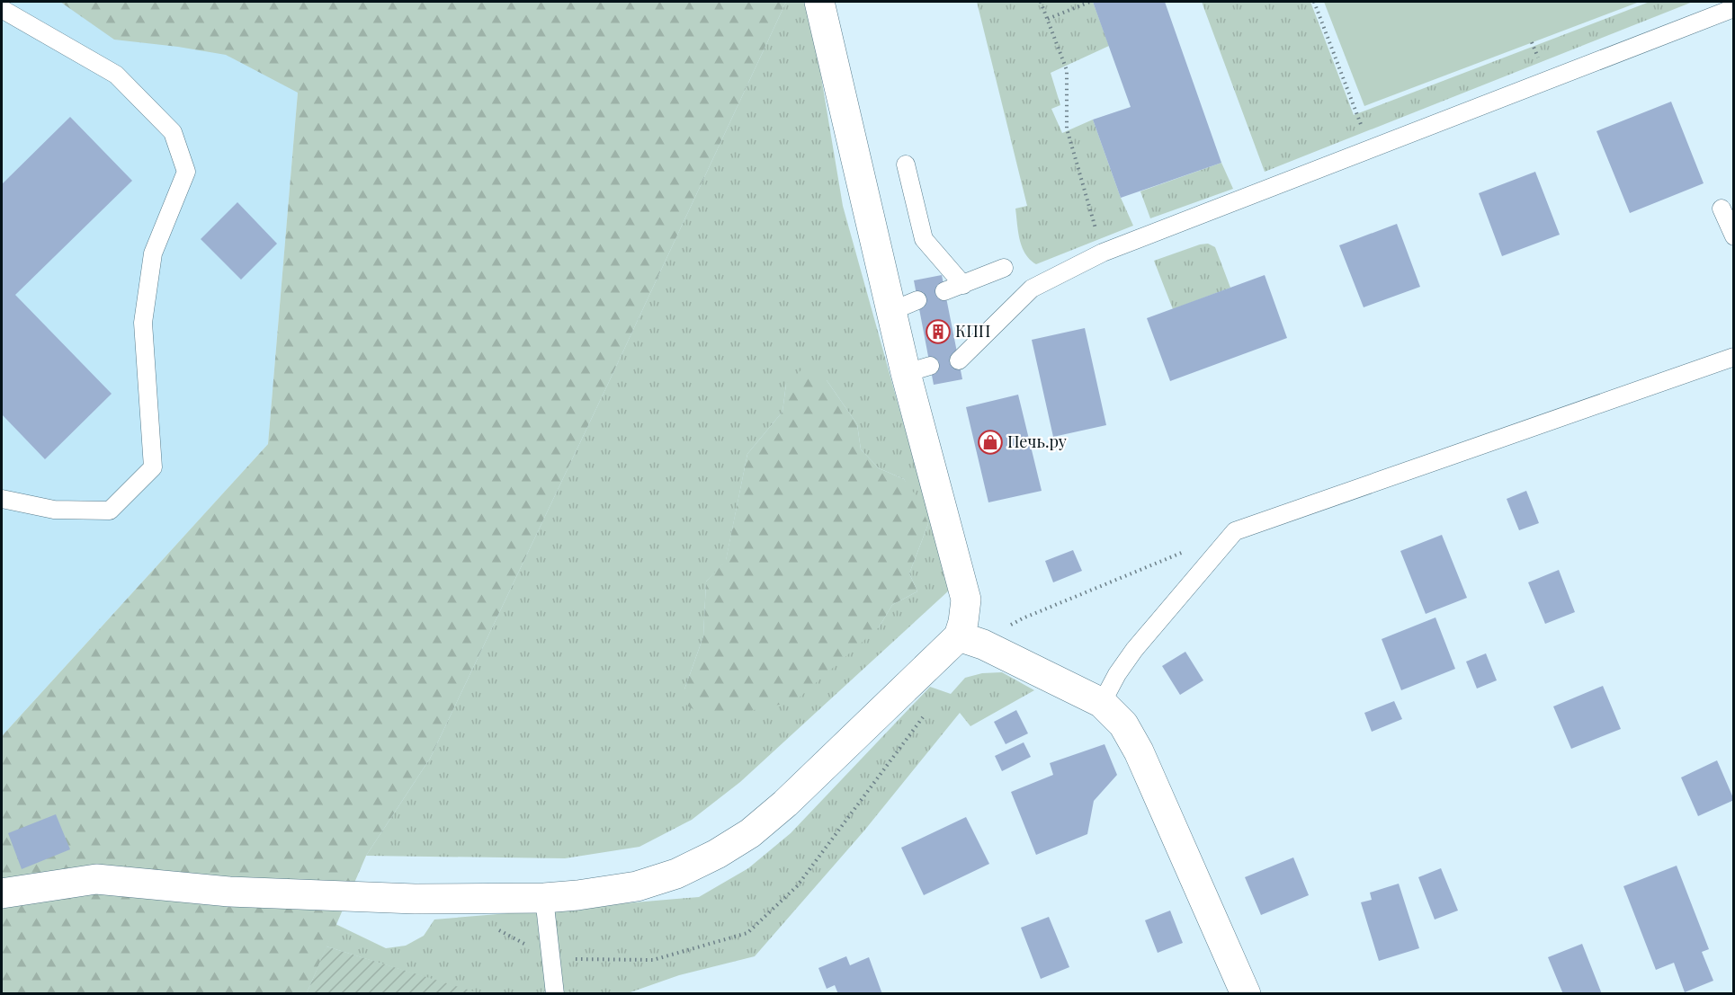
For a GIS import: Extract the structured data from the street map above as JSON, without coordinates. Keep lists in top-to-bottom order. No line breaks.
{"places":{"building":["КПП"],"shop":["Печь.ру"]}}
